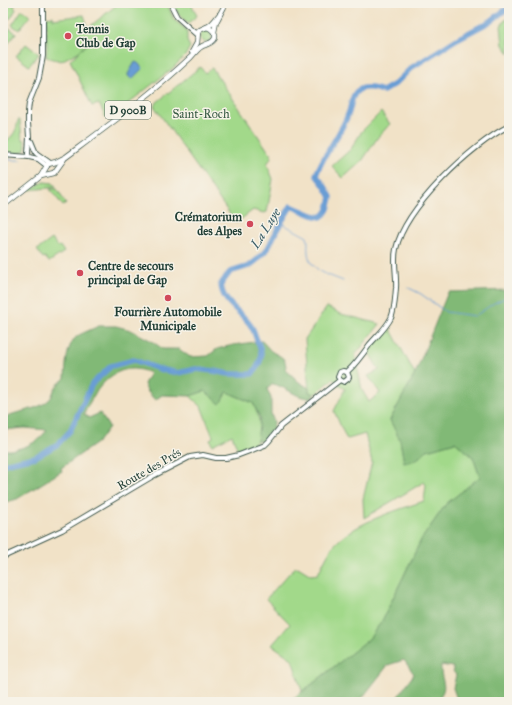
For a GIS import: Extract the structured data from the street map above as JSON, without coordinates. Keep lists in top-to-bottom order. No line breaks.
{"streets":{"main road":["D 900B"],"street":["Route des Prés"]},"water":["La Luye"],"parks":["Saint-Roch"],"places":["Tennis Club de Gap","Crématorium des Alpes","Centre de secours principal de Gap","Fourrière Automobile Municipale"]}
